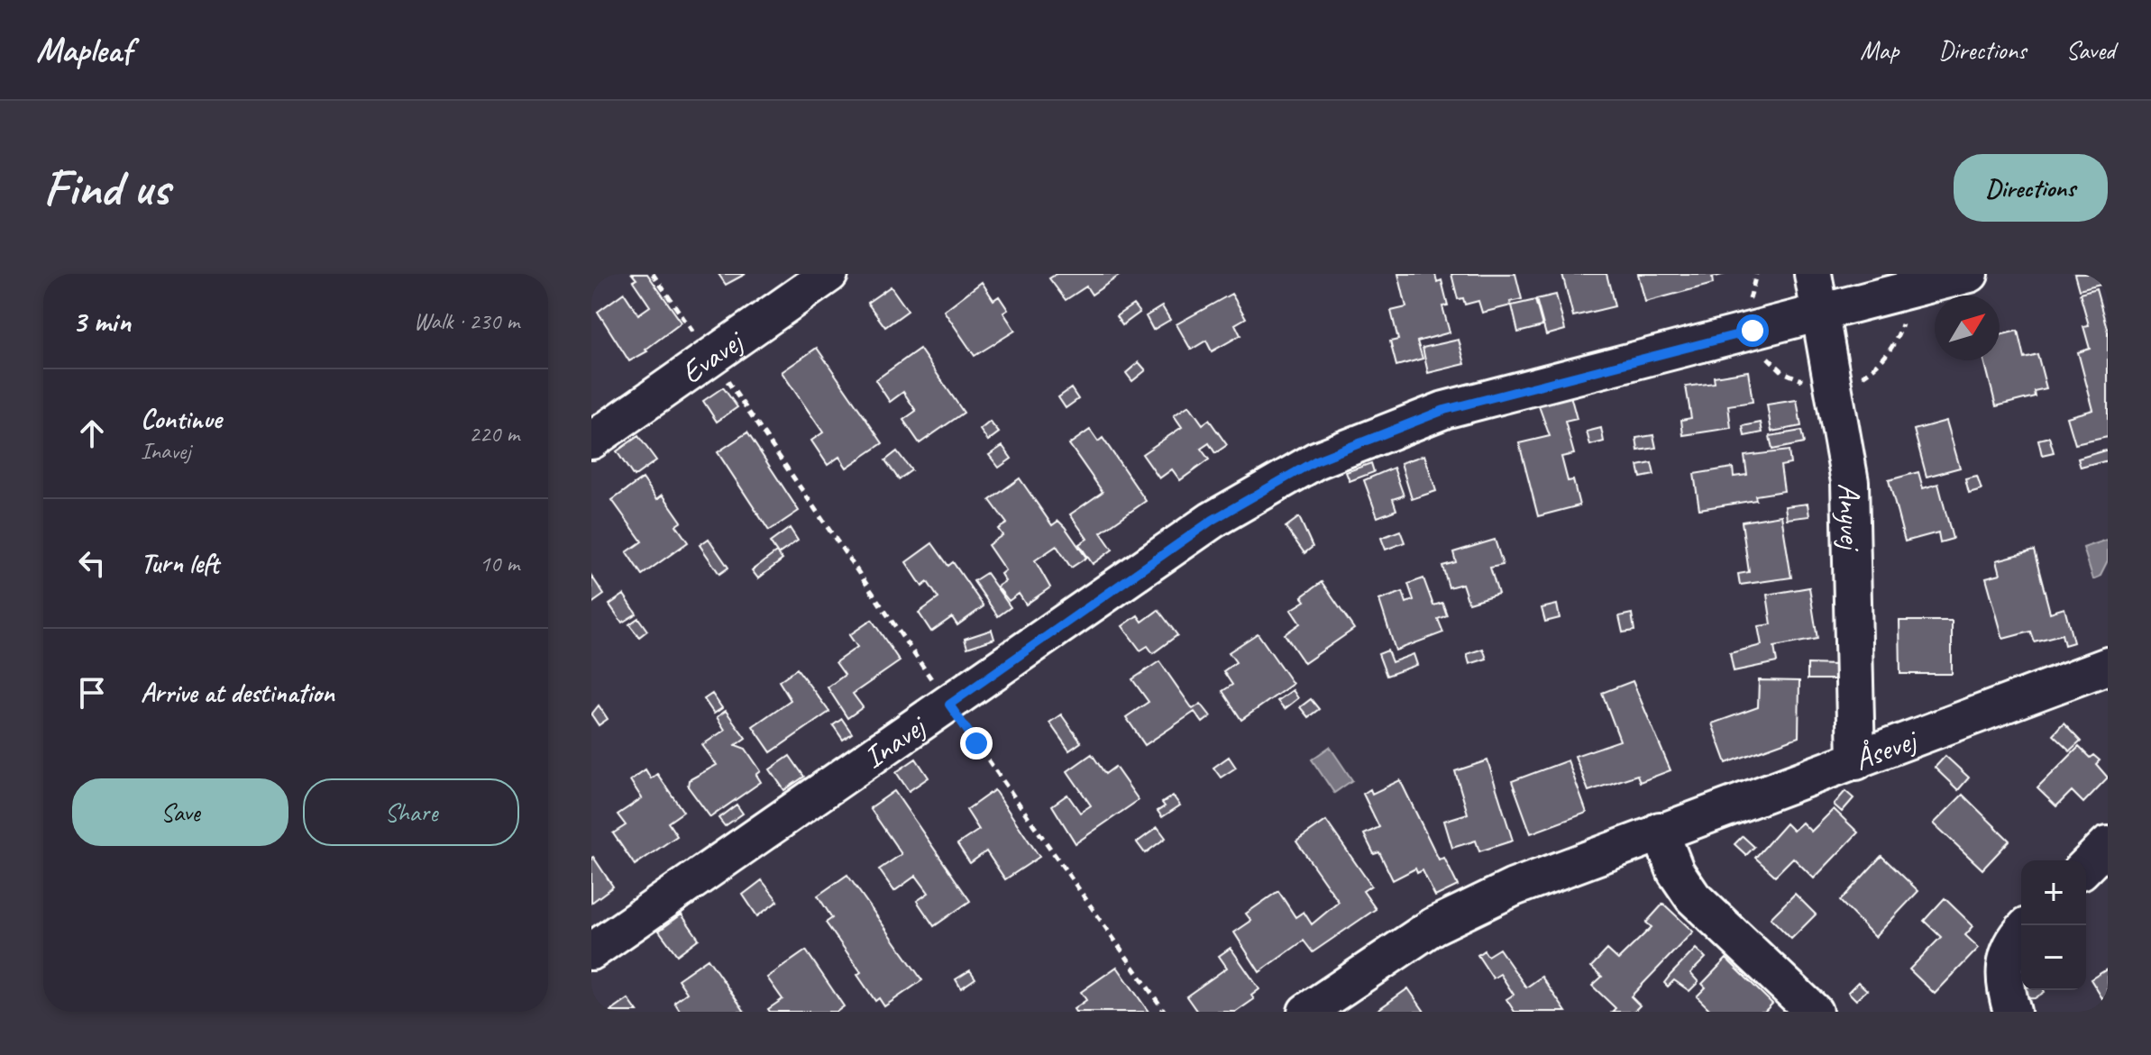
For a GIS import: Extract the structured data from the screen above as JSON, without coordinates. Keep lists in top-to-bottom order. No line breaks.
{"streets":{"street":["Evavej","Anyvej","Inavej","Åsevej"]},"crossings":[["Anyvej","Inavej"],["Anyvej","Åsevej"]],"north":"top right","page":{"header":"Mapleaf","nav":["Map","Directions","Saved"],"buttons":["Directions",["Save","Share"]],"title":"Find us","heading":["3 min","Walk · 230 m"],"list":[["Continue","Inavej","220 m"],["Turn left","10 m"],"Arrive at destination"],"map_buttons":["+","−"]}}
